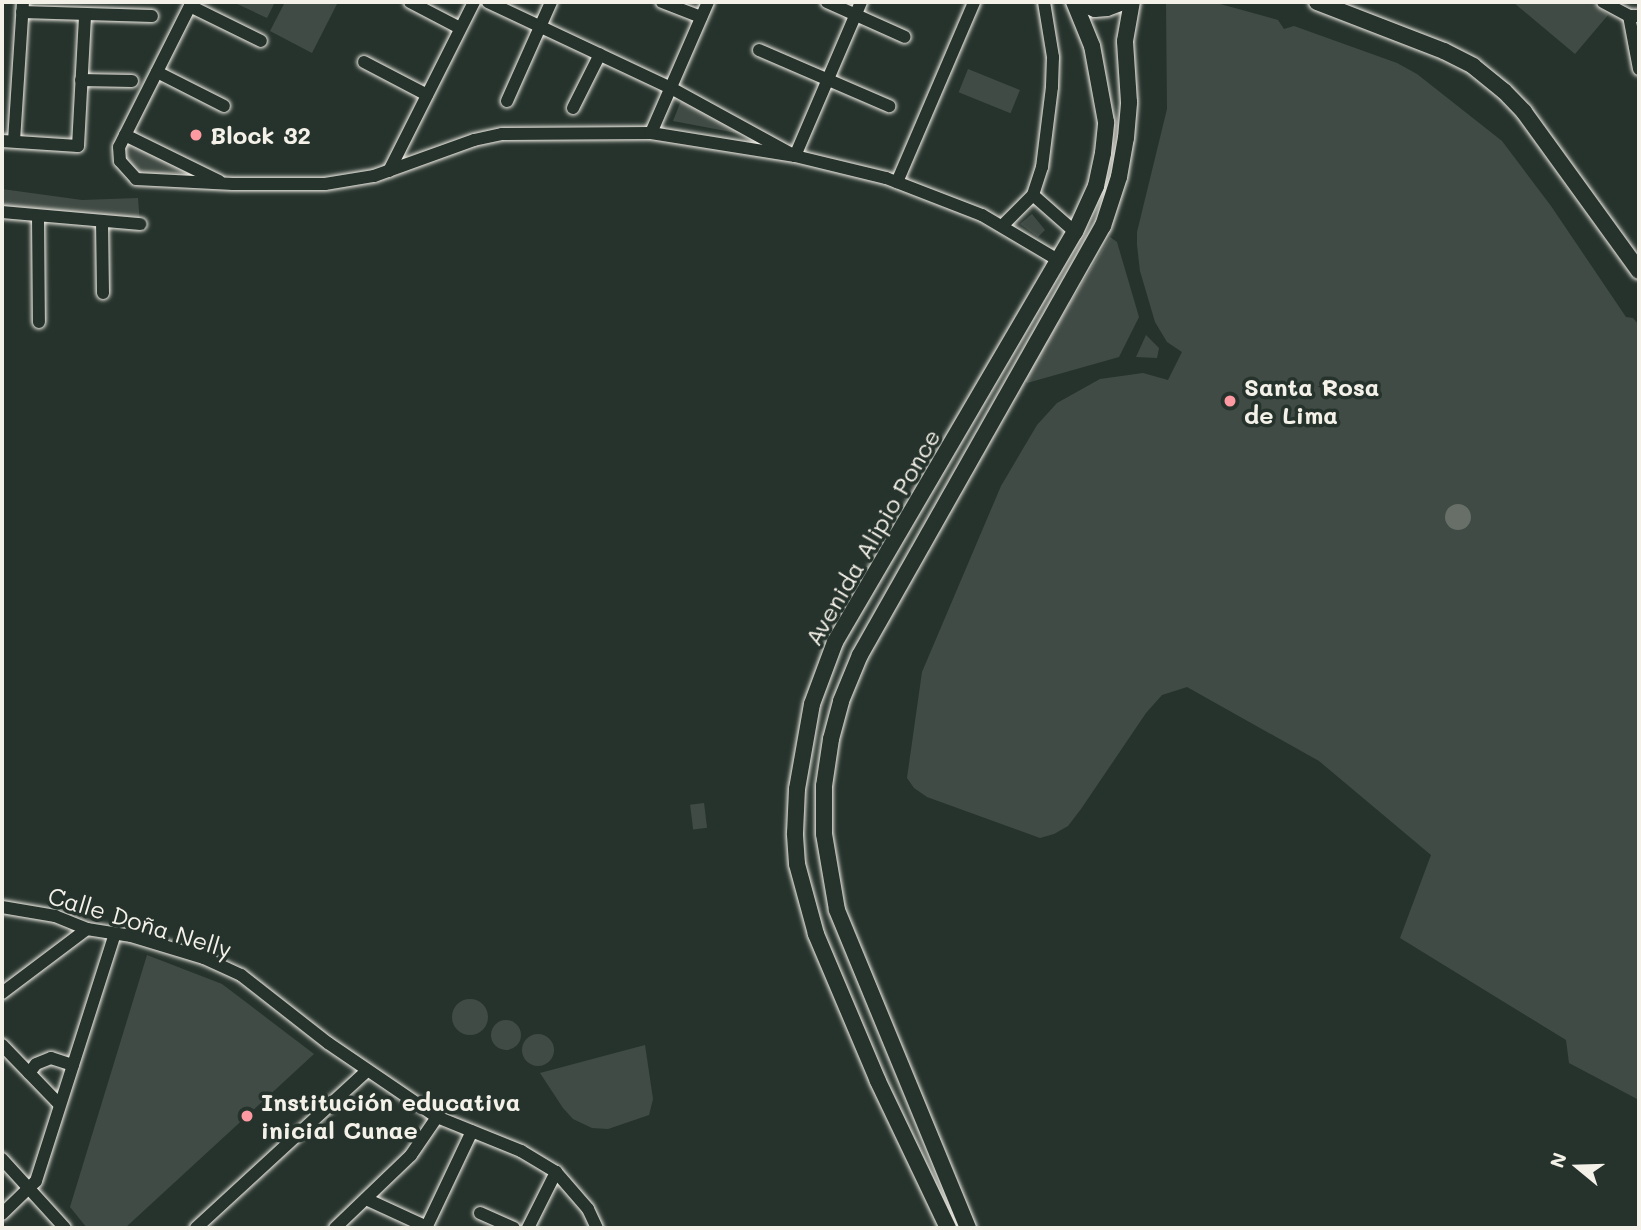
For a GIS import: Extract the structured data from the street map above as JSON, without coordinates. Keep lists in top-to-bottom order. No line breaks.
{"streets":{"main road":["Avenida Alipio Ponce"],"street":["Calle Doña Nelly"]},"places":["Block 32","Santa Rosa de Lima","Institución educativa inicial Cunae"],"north":"left"}
